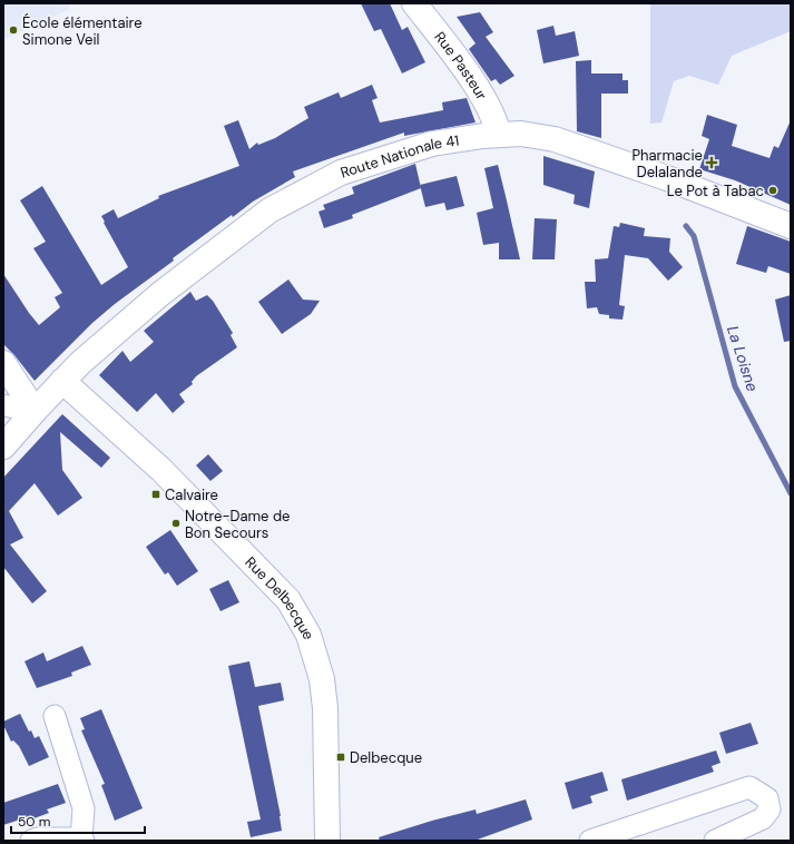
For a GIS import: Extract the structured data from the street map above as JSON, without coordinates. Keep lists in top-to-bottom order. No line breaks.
{"streets":{"main road":["Rue Pasteur","Route Nationale 41","Rue Delbecque"]},"crossings":[["Rue Pasteur","Route Nationale 41"],["Route Nationale 41","Rue Delbecque"]],"water":["La Loisne"],"places":{"other":["École élémentaire Simone Veil","Le Pot à Tabac","Notre-Dame de Bon Secours"],"health":["Pharmacie Delalande"],"transit":["Calvaire","Delbecque"]},"scale_bar":"50 m"}
